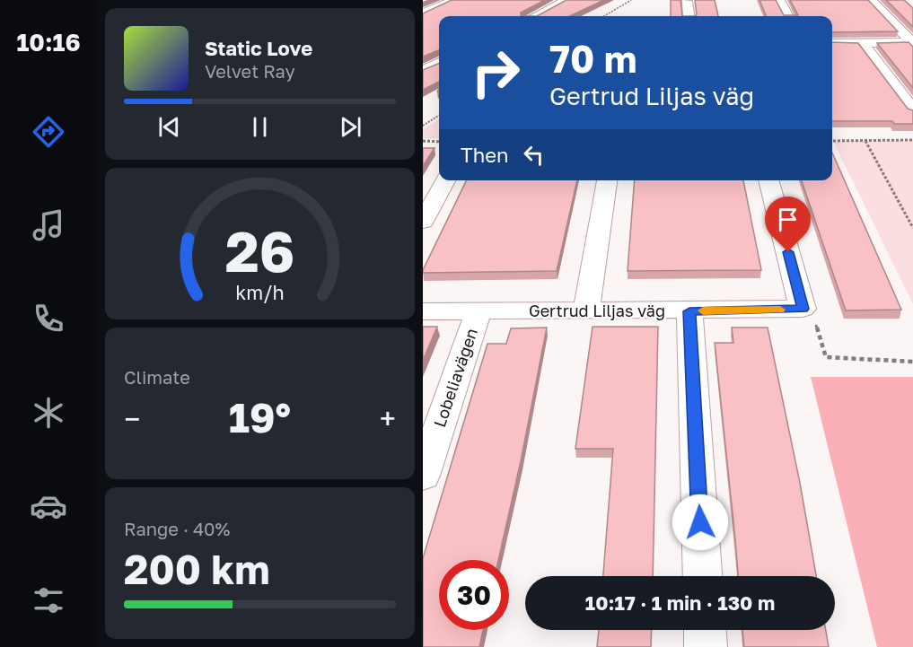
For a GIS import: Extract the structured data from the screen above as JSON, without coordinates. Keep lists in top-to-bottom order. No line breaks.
{"streets":{"street":["Gertrud Liljas väg","Lobeliavägen"]},"crossings":[["Gertrud Liljas väg","Lobeliavägen"]],"page":{"tabs":"10:16","turn":["70 m","Gertrud Liljas väg"],"song":["Static Love","Velvet Ray"],"then":"Then","tile":["Climate",["Range · 40%","200 km"]],"heat":["−","19°","+"],"limit":"30","trip":"10:17 · 1 min · 130 m","gauge":["26","km/h"]}}
